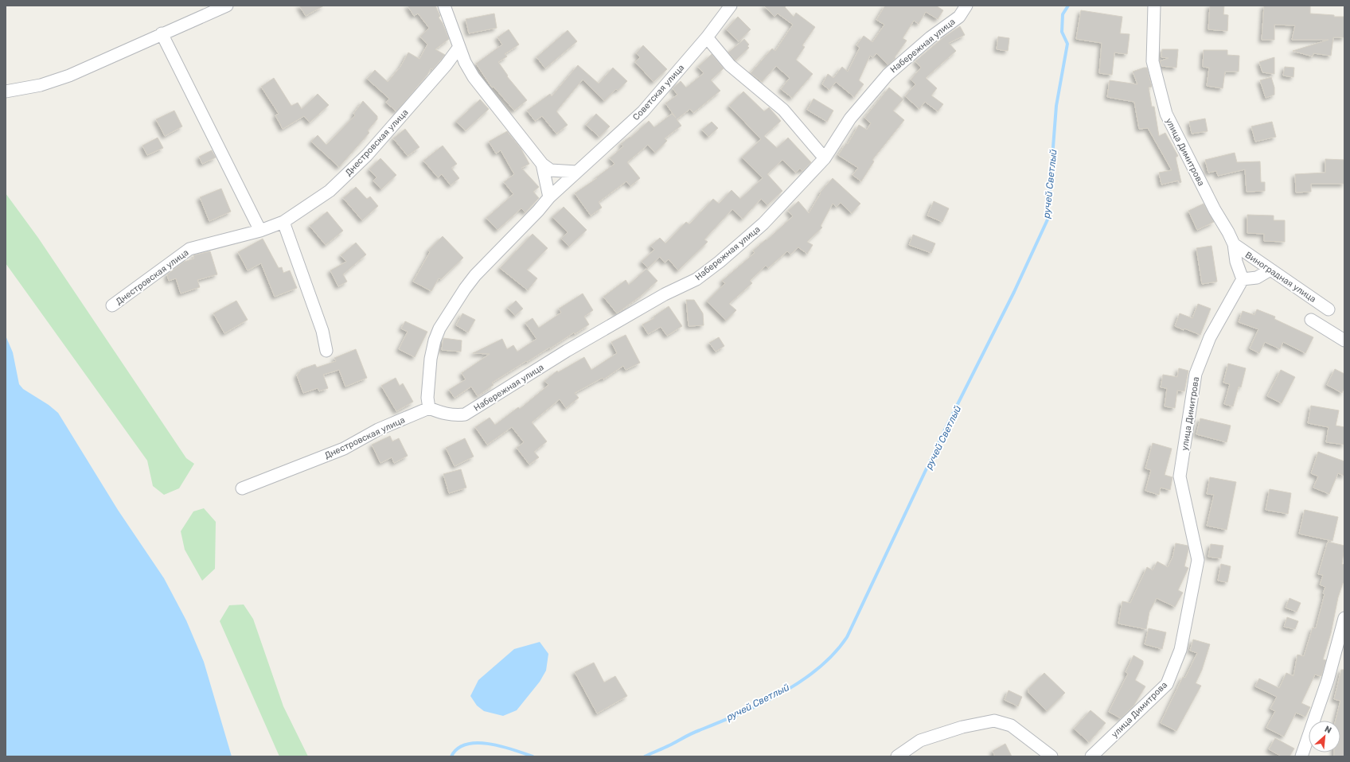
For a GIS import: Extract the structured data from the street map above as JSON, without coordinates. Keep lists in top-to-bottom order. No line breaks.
{"streets":{"street":["Набережная улица","Советская улица","Днестровская улица","улица Димитрова","Виноградная улица"]},"crossings":[["Набережная улица","Днестровская улица"],["улица Димитрова","Виноградная улица"]],"water":["ручей Светлый"],"north":"top right"}
